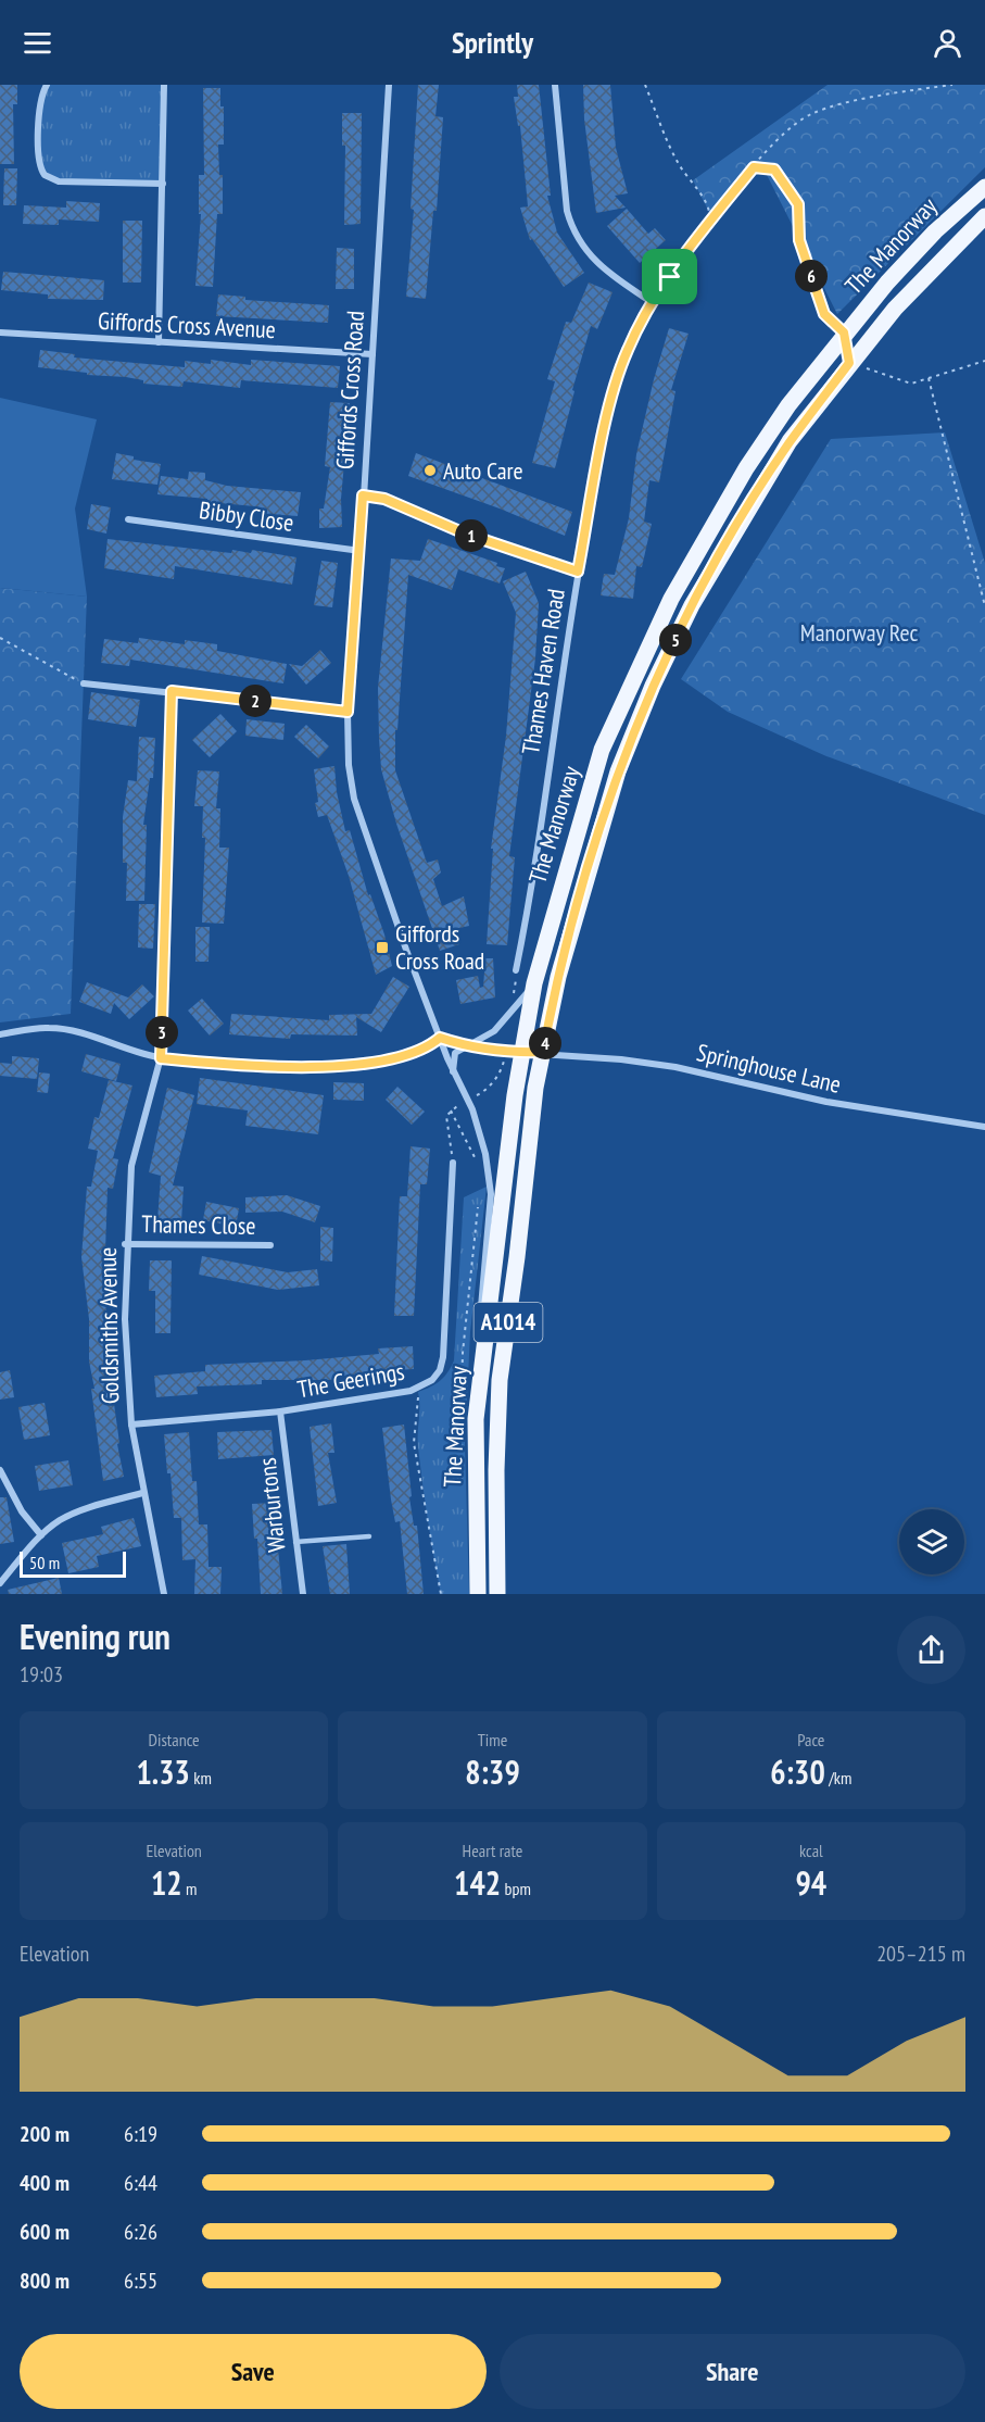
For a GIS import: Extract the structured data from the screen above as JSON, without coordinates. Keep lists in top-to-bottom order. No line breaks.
{"streets":{"main road":["The Manorway","A1014"],"street":["Giffords Cross Avenue","Giffords Cross Road","Bibby Close","Thames Haven Road","Springhouse Lane","Thames Close","Goldsmiths Avenue","The Geerings","Warburtons"]},"crossings":[["The Manorway","Giffords Cross Road"],["The Manorway","Springhouse Lane"],["Giffords Cross Avenue","Giffords Cross Road"],["Giffords Cross Road","Bibby Close"],["Giffords Cross Road","Springhouse Lane"],["Thames Close","Goldsmiths Avenue"],["Goldsmiths Avenue","The Geerings"],["The Geerings","Warburtons"]],"parks":["Manorway Rec"],"places":{"other":["Auto Care"],"transit":["Giffords Cross Road"]},"scale_bar":"50 m","page":{"header":"Sprintly","pins":["6","1","5","2","3","4"],"scale":"50 m","heading":["Evening run","19:03"],"stats":[["Distance","1.33 km"],["Time","8:39"],["Pace","6:30 /km"],["Elevation","12 m"],["Heart rate","142 bpm"],["kcal","94"]],"chart":["Elevation","205–215 m"],"list":[{"name":"200 m","note":"6:19"},{"name":"400 m","note":"6:44"},{"name":"600 m","note":"6:26"},{"name":"800 m","note":"6:55"}],"buttons":["Save","Share"]}}
